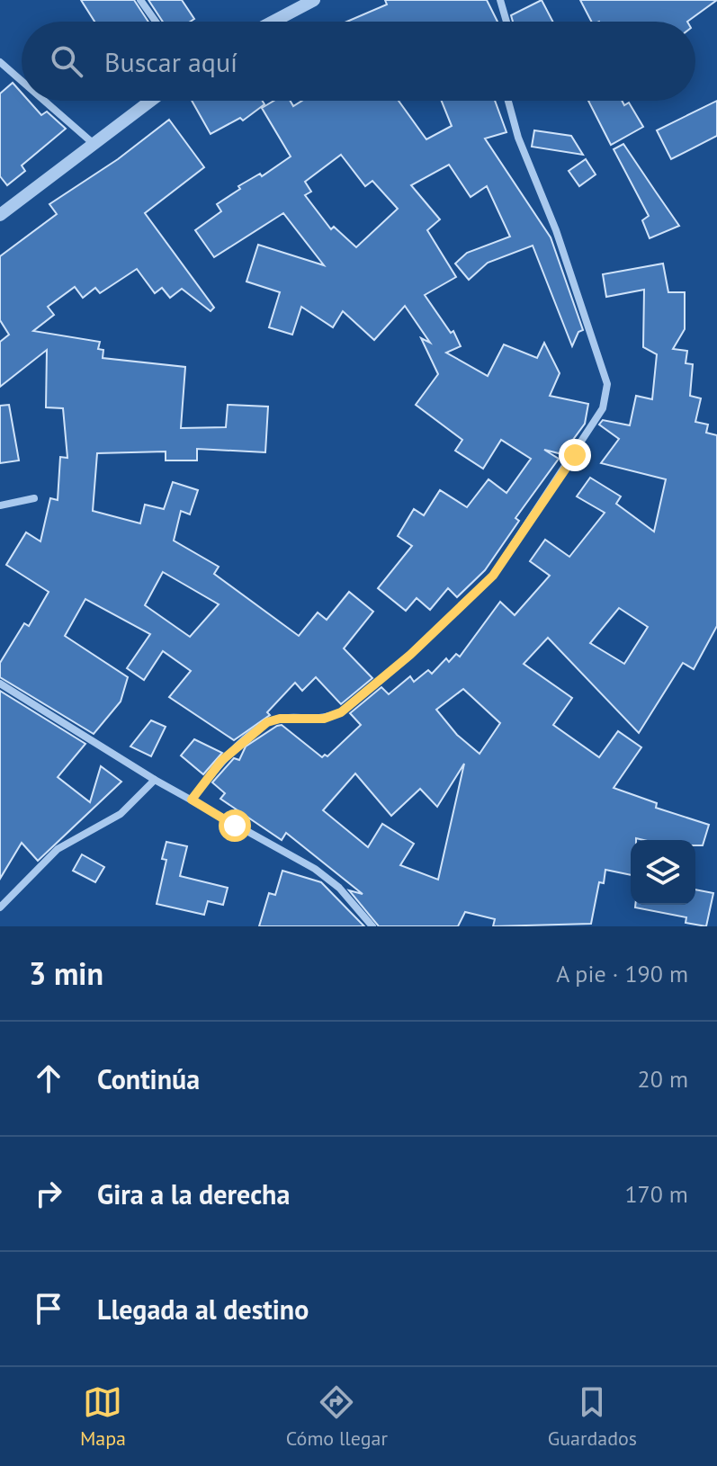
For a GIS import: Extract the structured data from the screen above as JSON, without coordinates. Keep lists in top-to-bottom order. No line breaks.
{"page":{"search":"Buscar aquí","heading":["3 min","A pie · 190 m"],"list":[["Continúa","20 m"],["Gira a la derecha","170 m"],"Llegada al destino"],"nav":["Mapa","Cómo llegar","Guardados"]}}
